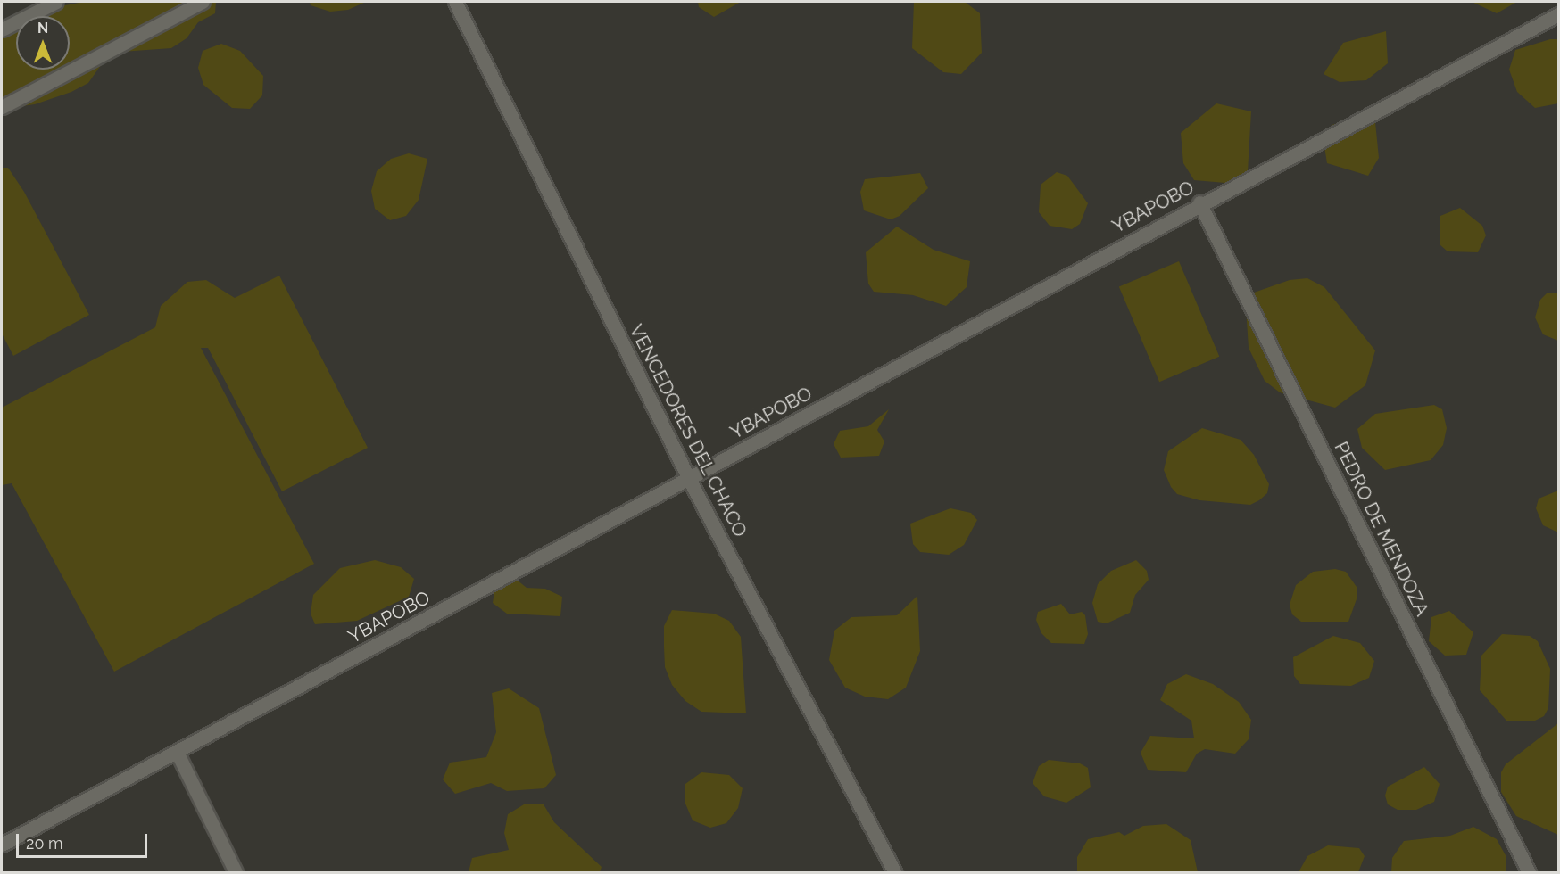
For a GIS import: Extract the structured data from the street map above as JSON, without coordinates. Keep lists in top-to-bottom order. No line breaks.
{"streets":{"street":["YBAPOBO","VENCEDORES DEL CHACO","PEDRO DE MENDOZA"]},"crossings":[["YBAPOBO","VENCEDORES DEL CHACO"],["YBAPOBO","PEDRO DE MENDOZA"]],"scale_bar":"20 m","north":"top"}
